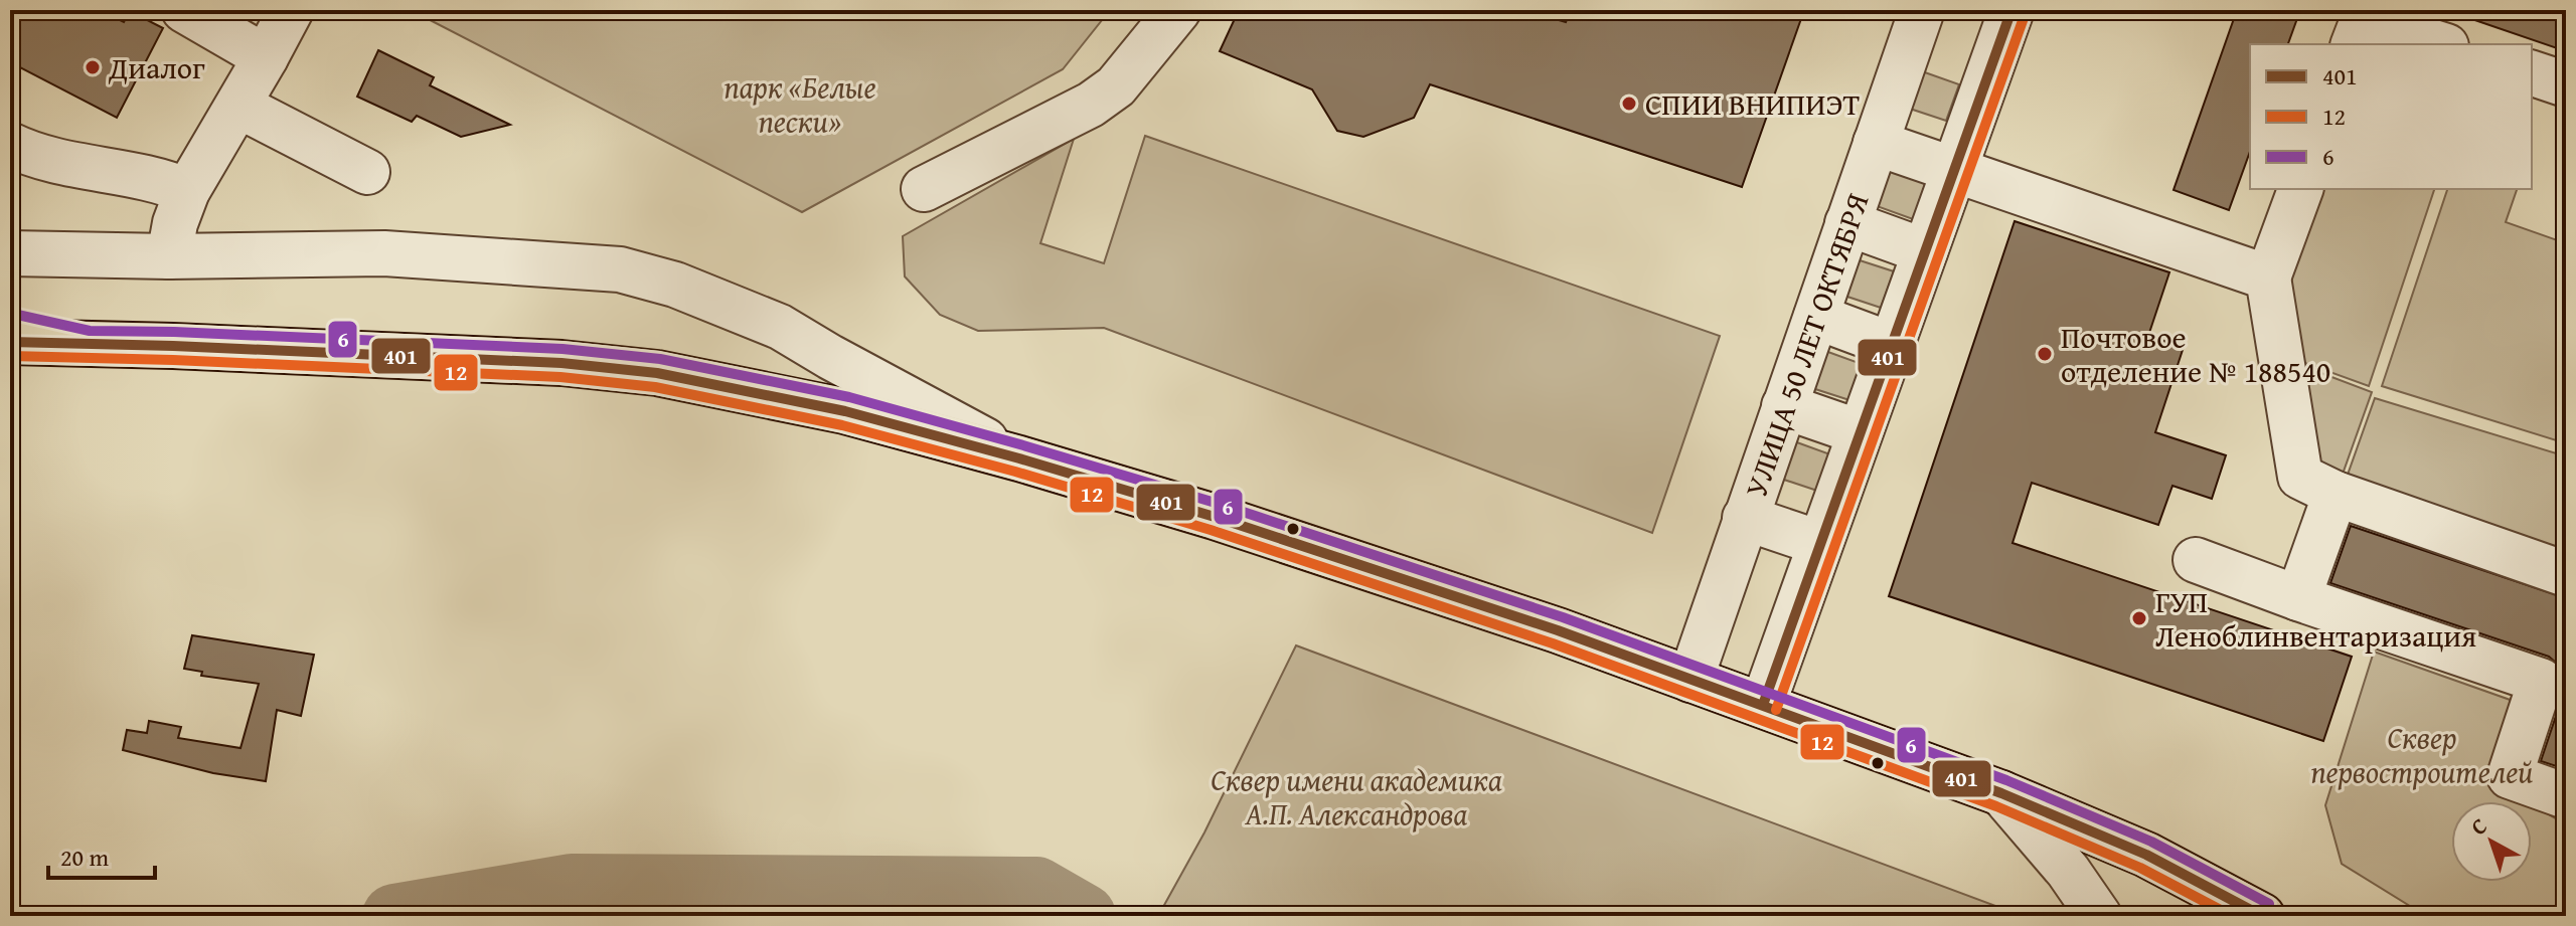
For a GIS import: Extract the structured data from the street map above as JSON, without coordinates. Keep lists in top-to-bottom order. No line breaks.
{"streets":{"street":["УЛИЦА 50 ЛЕТ ОКТЯБРЯ"]},"parks":["парк «Белые пески»","Сквер первостроителей","Сквер имени академика А.П. Александрова"],"places":["Диалог","СПИИ ВНИПИЭТ","Почтовое отделение № 188540","ГУП Леноблинвентаризация"],"lines":["transit line 401","transit line 12","transit line 6"],"legend":["401","12","6"],"scale_bar":"20 m","north":"top left"}
